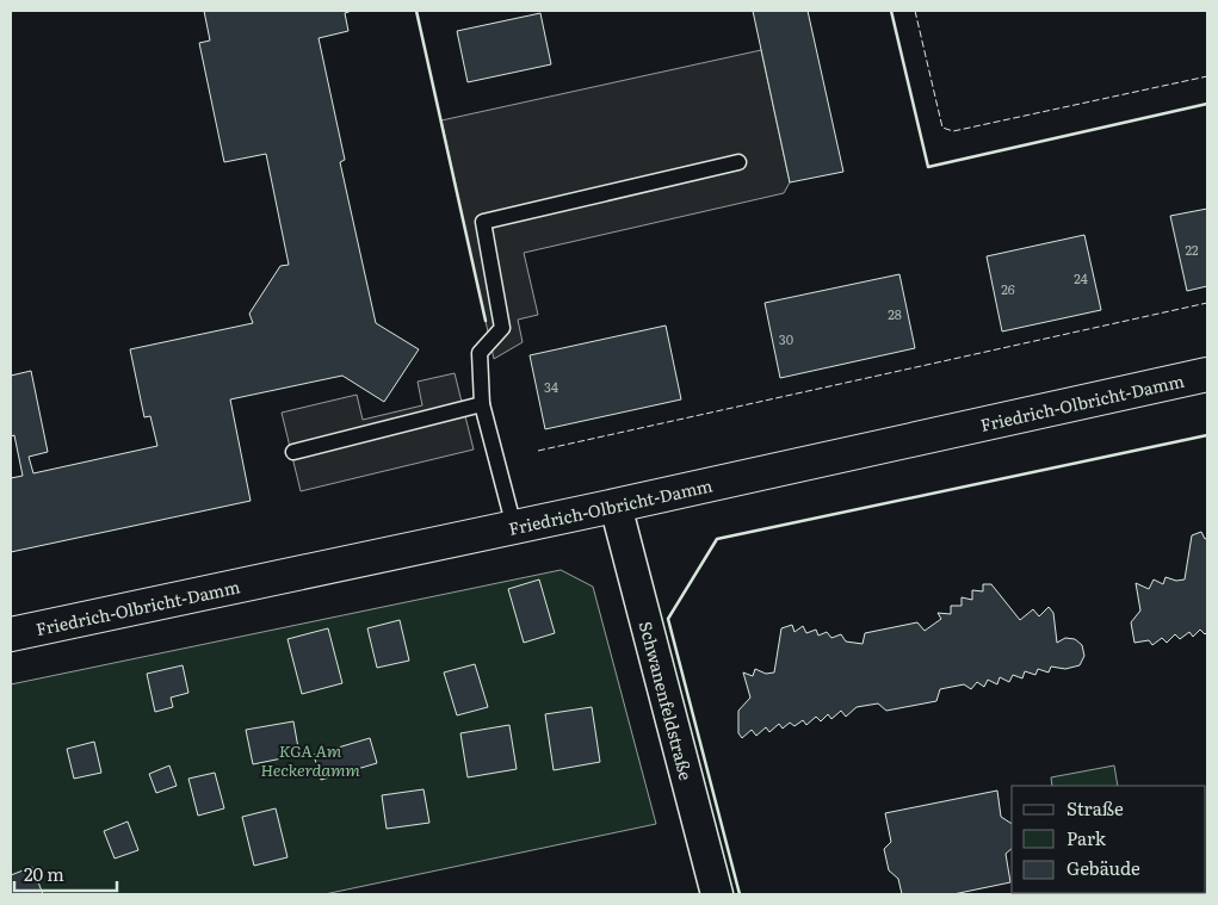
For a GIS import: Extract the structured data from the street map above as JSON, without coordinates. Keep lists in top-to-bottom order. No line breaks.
{"streets":{"street":["Friedrich-Olbricht-Damm","Schwanenfeldstraße"]},"crossings":[["Friedrich-Olbricht-Damm","Schwanenfeldstraße"]],"parks":["KGA Am Heckerdamm"],"house_numbers":["22","24","26","28","30","34"],"legend":["Straße","Park","Gebäude"],"scale_bar":"20 m"}
